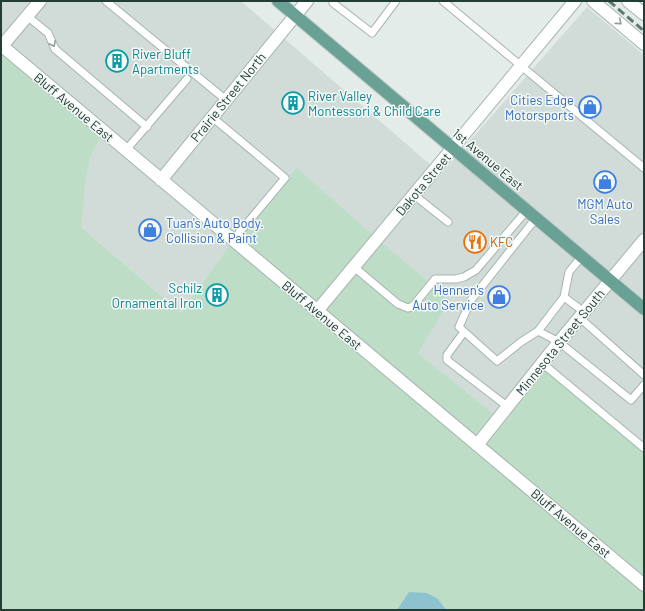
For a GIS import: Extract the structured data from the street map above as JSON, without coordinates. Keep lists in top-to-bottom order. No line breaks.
{"streets":{"main road":["1st Avenue East"],"street":["Prairie Street North","Bluff Avenue East","Dakota Street","Minnesota Street South"]},"crossings":[["Prairie Street North","Bluff Avenue East"],["Prairie Street North","1st Avenue East"],["Bluff Avenue East","Dakota Street"],["Bluff Avenue East","Minnesota Street South"],["1st Avenue East","Dakota Street"],["1st Avenue East","Minnesota Street South"]],"places":{"building":["River Bluff Apartments","River Valley Montessori & Child Care","Schilz Ornamental Iron"],"shop":["Cities Edge Motorsports","MGM Auto Sales","Tuan's Auto Body. Collision & Paint","Hennen's Auto Service"],"restaurant":["KFC"]}}
